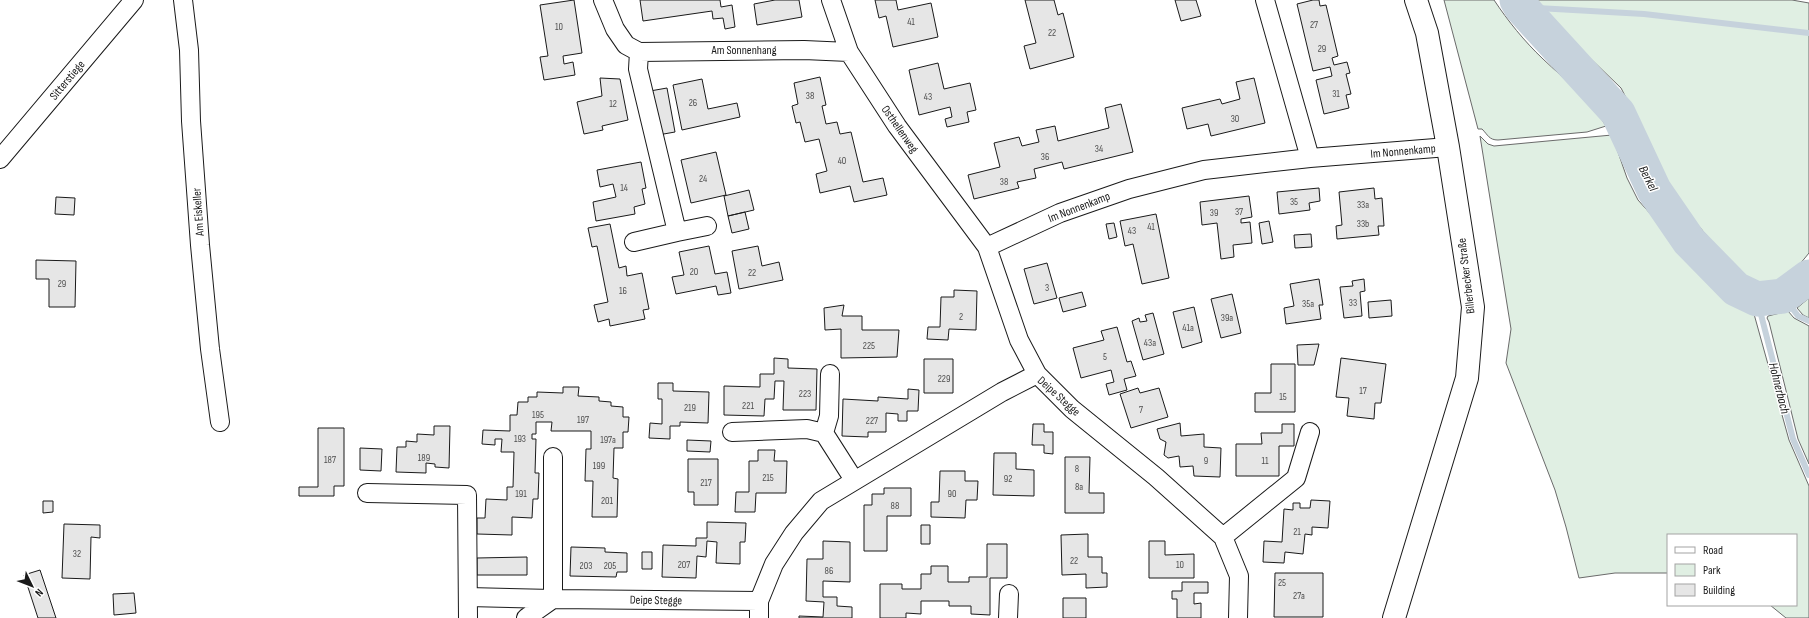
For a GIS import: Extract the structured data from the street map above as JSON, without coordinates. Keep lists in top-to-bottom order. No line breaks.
{"streets":{"main road":["Billerbecker Straße"],"street":["Am Sonnenhang","Sitterstiege","Osthellenweg","Im Nonnenkamp","Am Eiskeller","Deipe Stegge"]},"crossings":[["Am Sonnenhang","Osthellenweg"],["Osthellenweg","Im Nonnenkamp"],["Im Nonnenkamp","Billerbecker Straße"]],"water":["Berkel","Hohnerbach"],"house_numbers":["41","27","10","22","29","31","38","43","26","12","30","34","36","40","24","38","14","35","33a","37","39","33b","41","43","20","22","29","3","16","33","35a","2","39a","41a","43a","225","5","229","17","223","15","221","219","7","195","197","227","193","197a","189","187","9","11","199","8","215","92","217","8a","191","90","201","88","21","32","22","207","10","203","205","86","25","27a"],"legend":["Road","Park","Building"],"north":"bottom right"}
